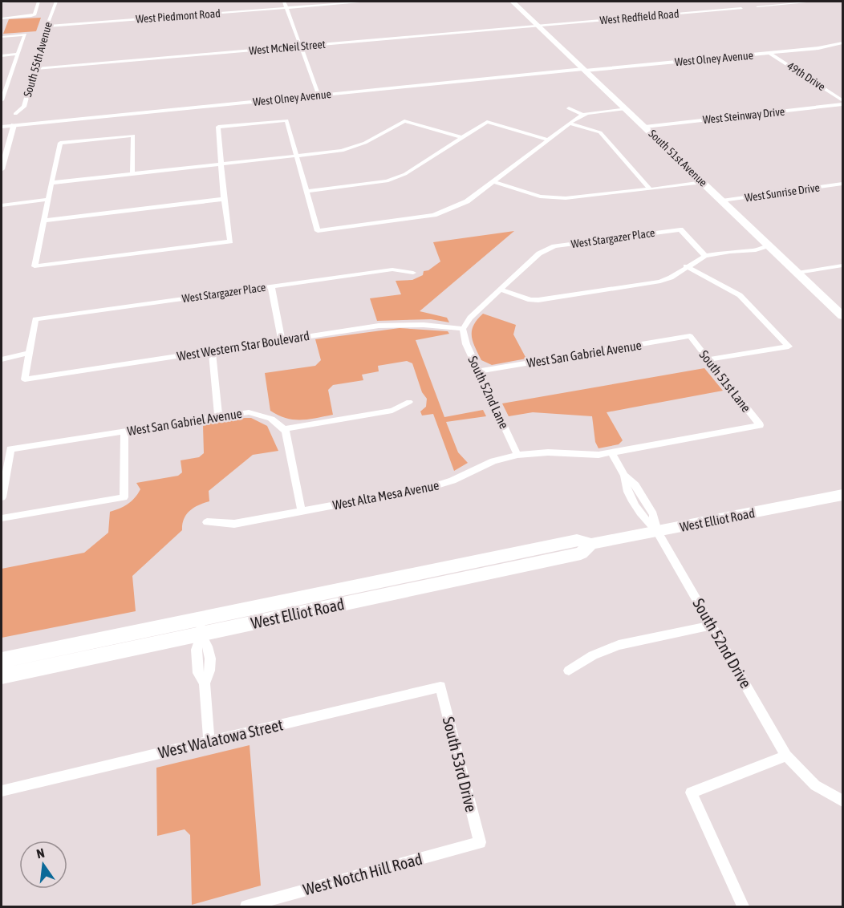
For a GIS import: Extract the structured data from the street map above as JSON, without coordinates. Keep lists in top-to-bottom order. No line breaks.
{"streets":{"main road":["South 51st Avenue","West Elliot Road"],"street":["West Piedmont Road","West Redfield Road","West McNeil Street","West Olney Avenue","South 55th Avenue","49th Drive","West Steinway Drive","West Sunrise Drive","West Stargazer Place","West Western Star Boulevard","West San Gabriel Avenue","South 51st Lane","South 52nd Lane","West Alta Mesa Avenue","South 52nd Drive","West Walatowa Street","South 53rd Drive","West Notch Hill Road"]},"crossings":[["West Piedmont Road","South 55th Avenue"],["West Redfield Road","West McNeil Street"],["West Redfield Road","South 51st Avenue"],["West McNeil Street","South 55th Avenue"],["West McNeil Street","South 51st Avenue"],["West Olney Avenue","49th Drive"],["West Olney Avenue","South 51st Avenue"],["West Steinway Drive","South 51st Avenue"],["South 51st Avenue","West Sunrise Drive"],["West Stargazer Place","West Western Star Boulevard"],["West Stargazer Place","South 52nd Lane"],["West Western Star Boulevard","South 52nd Lane"],["West San Gabriel Avenue","South 51st Lane"],["West San Gabriel Avenue","South 52nd Lane"],["South 51st Lane","West Alta Mesa Avenue"],["South 52nd Lane","West Alta Mesa Avenue"],["West Alta Mesa Avenue","South 52nd Drive"],["West Elliot Road","South 52nd Drive"],["West Walatowa Street","South 53rd Drive"],["South 53rd Drive","West Notch Hill Road"]],"north":"top"}
